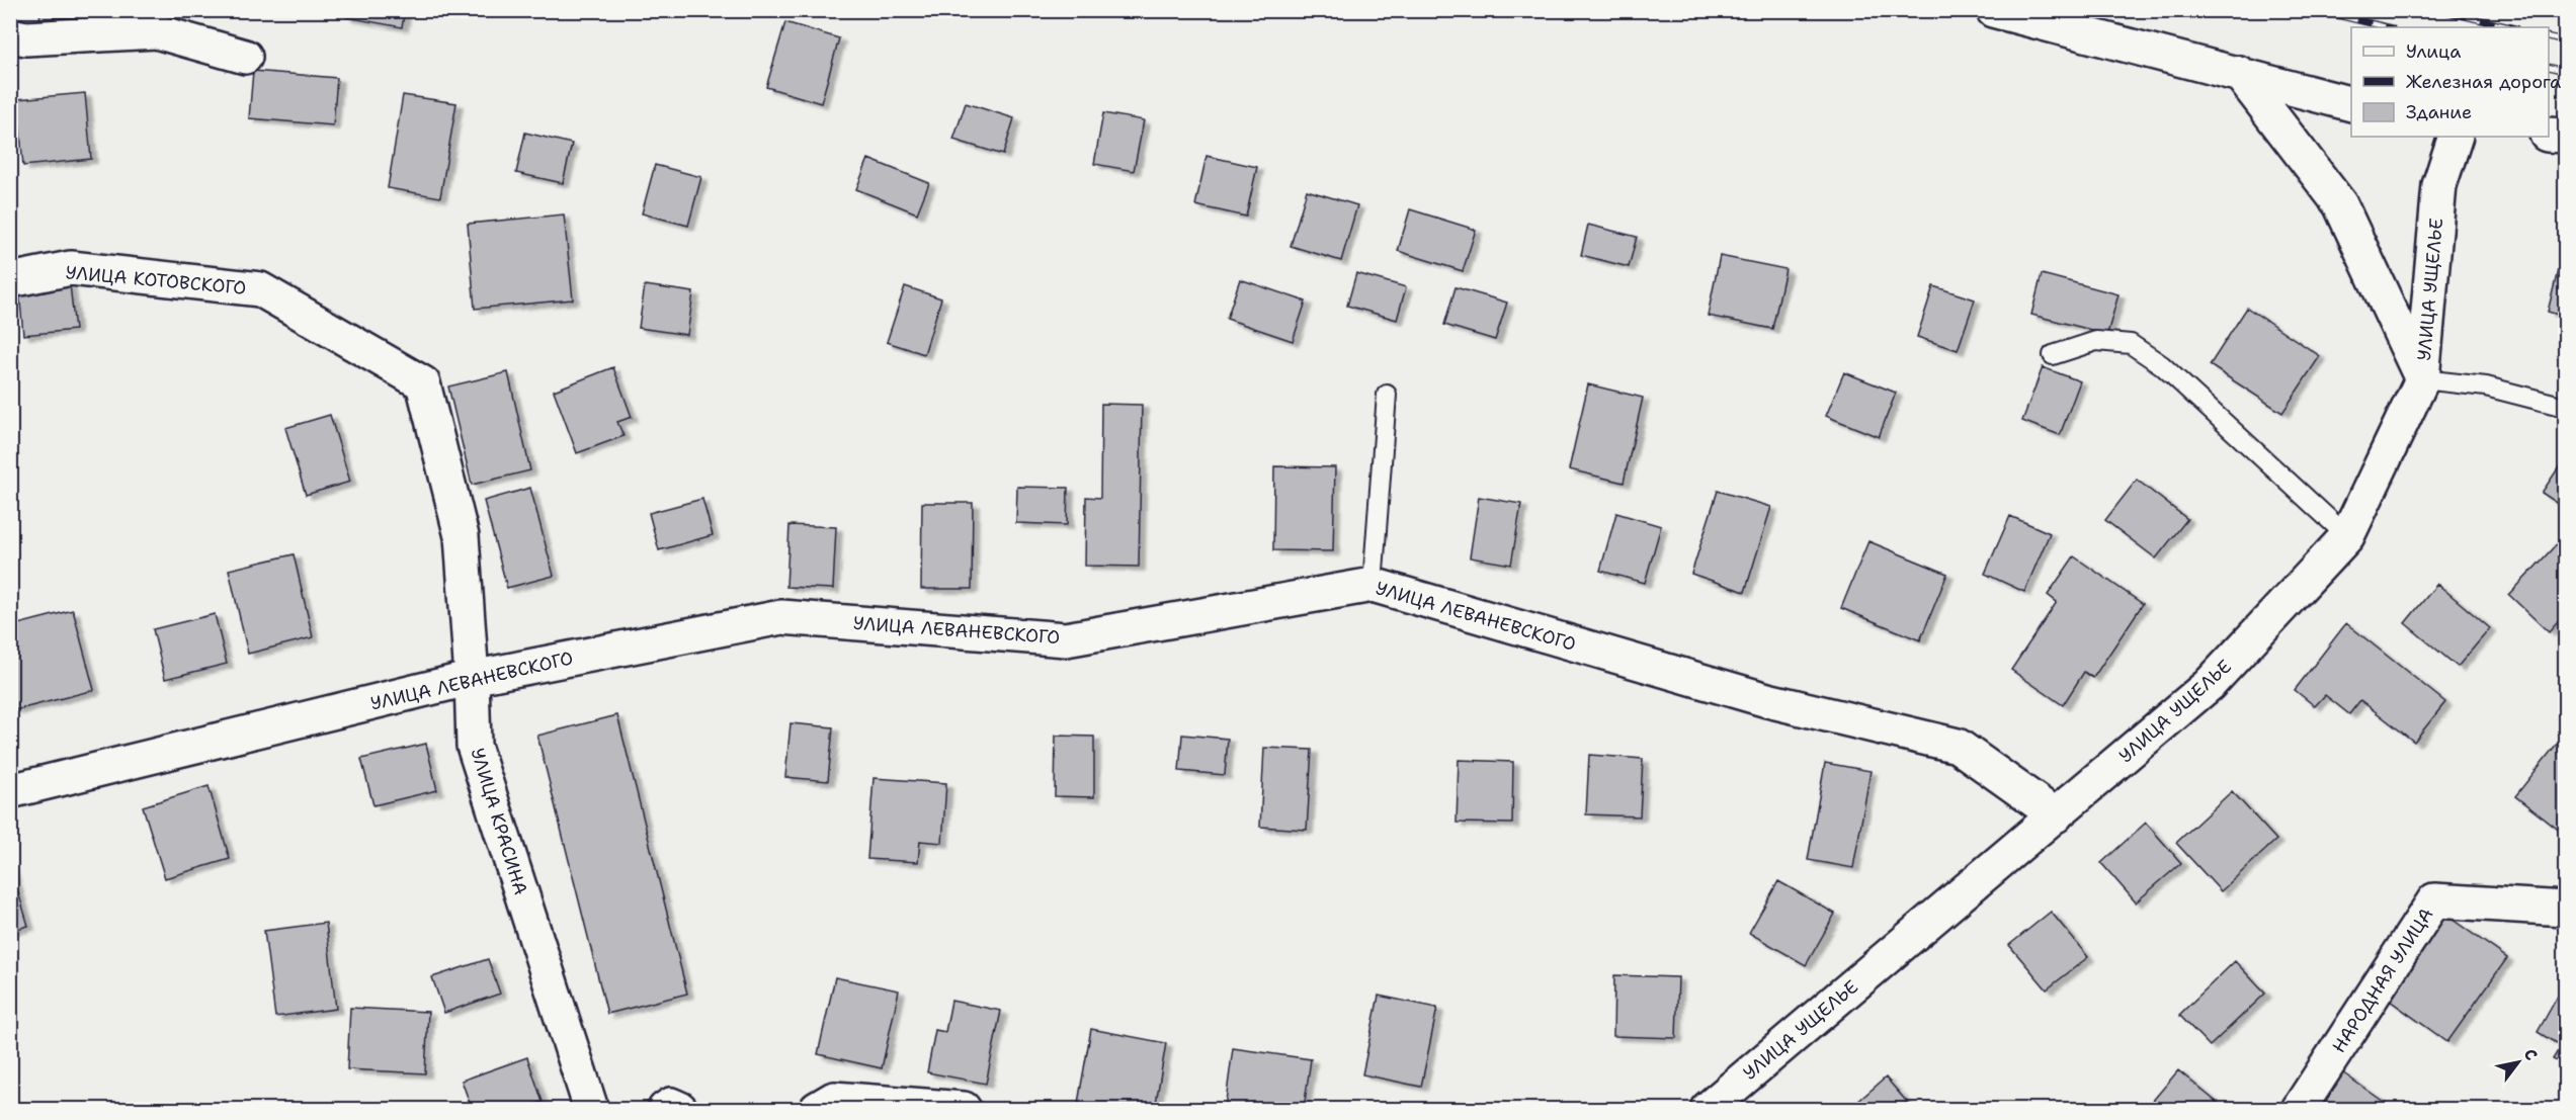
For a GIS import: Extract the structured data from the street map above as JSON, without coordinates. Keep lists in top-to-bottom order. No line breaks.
{"streets":{"street":["УЛИЦА КОТОВСКОГО","УЛИЦА УЩЕЛЬЕ","УЛИЦА ЛЕВАНЕВСКОГО","УЛИЦА КРАСИНА","НАРОДНАЯ УЛИЦА"]},"crossings":[["УЛИЦА КОТОВСКОГО","УЛИЦА КРАСИНА"],["УЛИЦА УЩЕЛЬЕ","УЛИЦА ЛЕВАНЕВСКОГО"],["УЛИЦА ЛЕВАНЕВСКОГО","УЛИЦА КРАСИНА"]],"legend":["Улица","Железная дорога","Здание"],"north":"top right"}
